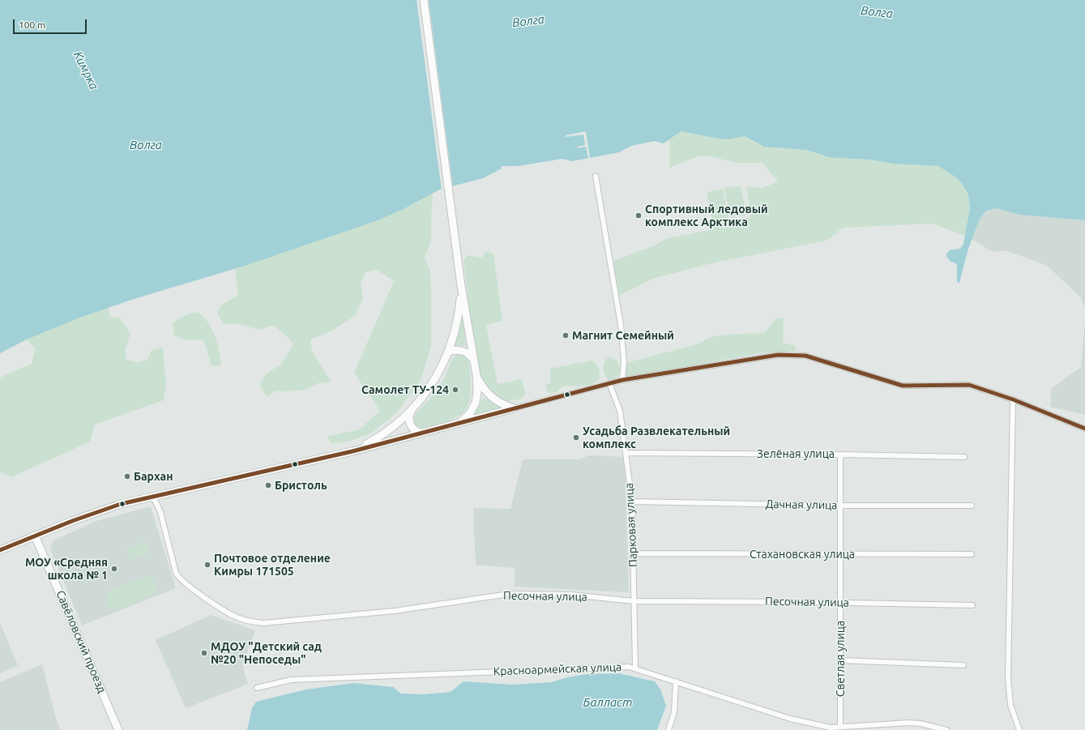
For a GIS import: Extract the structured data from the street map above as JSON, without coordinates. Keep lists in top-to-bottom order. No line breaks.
{"streets":{"main road":["Савёловский проезд"],"street":["Зелёная улица","Дачная улица","Парковая улица","Стахановская улица","Песочная улица","Светлая улица","Красноармейская улица"]},"crossings":[["Зелёная улица","Парковая улица"],["Зелёная улица","Светлая улица"],["Дачная улица","Парковая улица"],["Дачная улица","Светлая улица"],["Парковая улица","Стахановская улица"],["Парковая улица","Песочная улица"],["Парковая улица","Красноармейская улица"],["Стахановская улица","Светлая улица"],["Песочная улица","Светлая улица"],["Светлая улица","Красноармейская улица"]],"water":["Волга","Кимрка","Балласт"],"places":["Спортивный ледовый комплекс Арктика","Магнит Семейный","Самолет ТУ-124","Усадьба Развлекательный комплекс","Бархан","Бристоль","Почтовое отделение Кимры 171505","МОУ «Средняя школа № 1","МДОУ \"Детский сад №20 \"Непоседы\""],"scale_bar":"100 m"}
